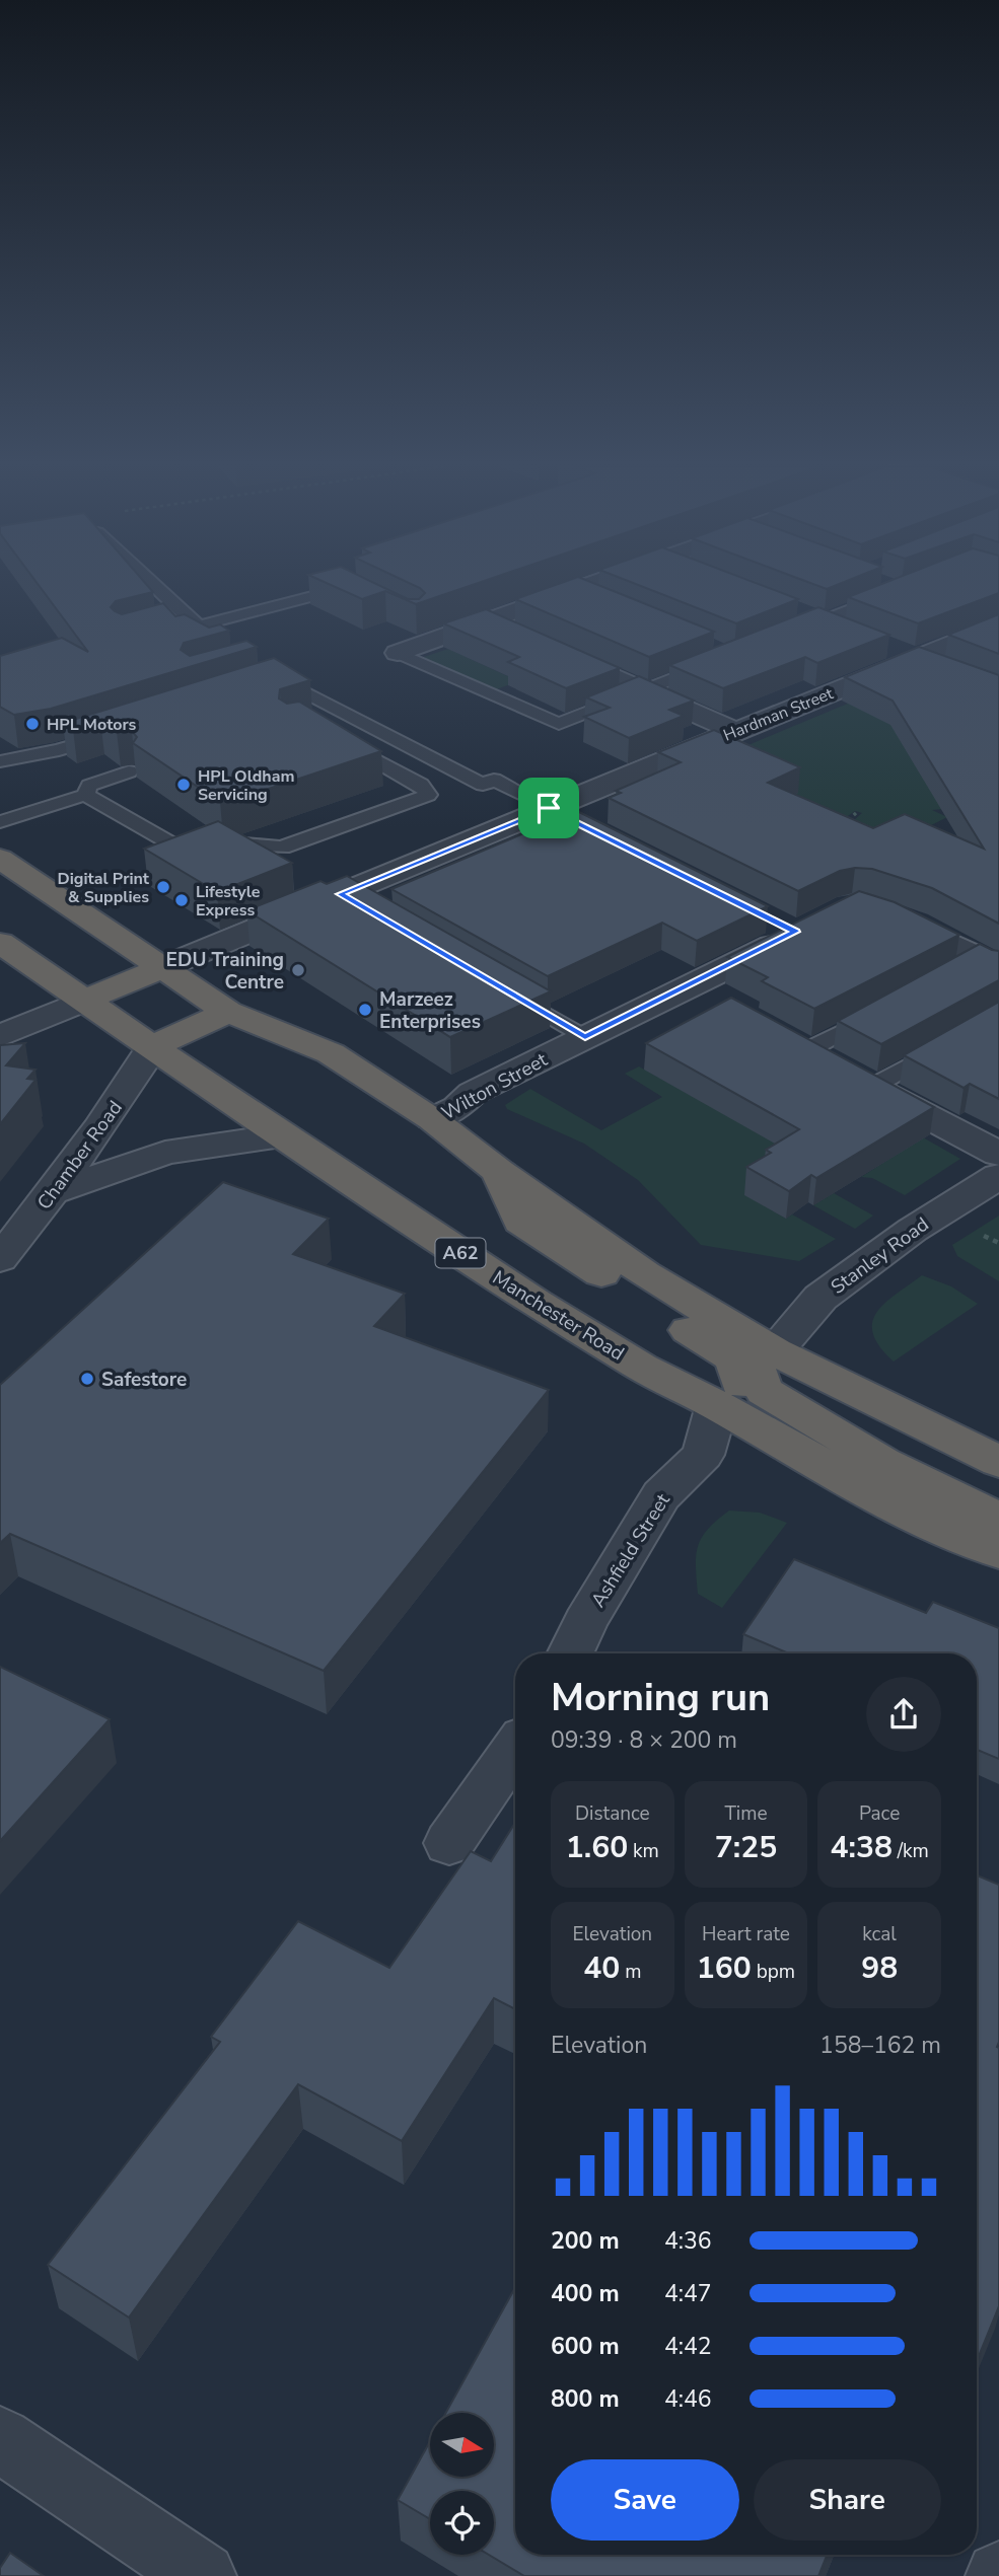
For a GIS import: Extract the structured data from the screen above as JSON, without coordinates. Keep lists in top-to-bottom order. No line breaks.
{"streets":{"highway":["A62","Manchester Road"],"street":["Hardman Street","Wilton Street","Chamber Road","Stanley Road","Ashfield Street"]},"crossings":[["Chamber Road","Manchester Road"],["Stanley Road","Manchester Road"],["Stanley Road","Ashfield Street"],["Manchester Road","Ashfield Street"]],"places":["HPL Motors","HPL Oldham Servicing","Digital Print & Supplies","Lifestyle Express","EDU Training Centre","Marzeez Enterprises","Safestore"],"north":"right","page":{"heading":["Morning run","09:39 · 8 × 200 m"],"stats":[["Distance","1.60 km"],["Time","7:25"],["Pace","4:38 /km"],["Elevation","40 m"],["Heart rate","160 bpm"],["kcal","98"]],"chart":["Elevation","158–162 m"],"list":[{"name":"200 m","note":"4:36"},{"name":"400 m","note":"4:47"},{"name":"600 m","note":"4:42"},{"name":"800 m","note":"4:46"}],"buttons":["Save","Share"]}}
